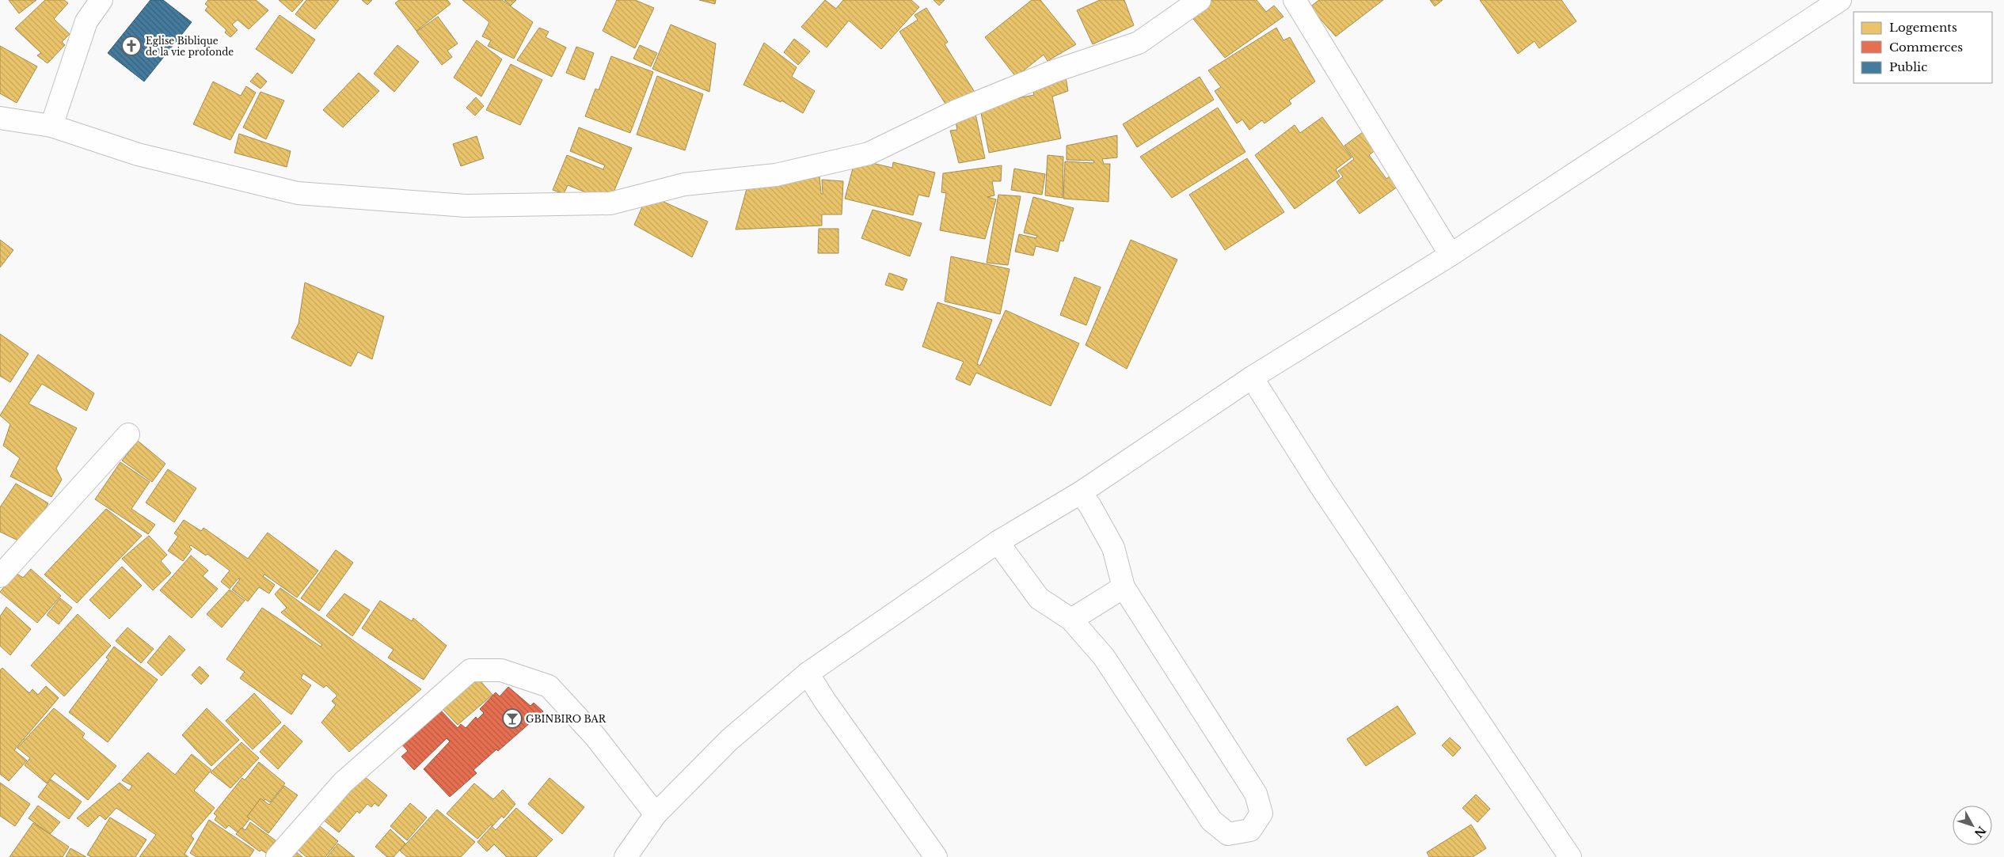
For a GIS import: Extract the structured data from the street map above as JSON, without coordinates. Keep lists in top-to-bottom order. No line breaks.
{"places":{"church":["Eglise Biblique de la vie profonde"],"bar":["GBINBIRO BAR"]},"legend":["Logements","Commerces","Public"],"north":"bottom right"}
